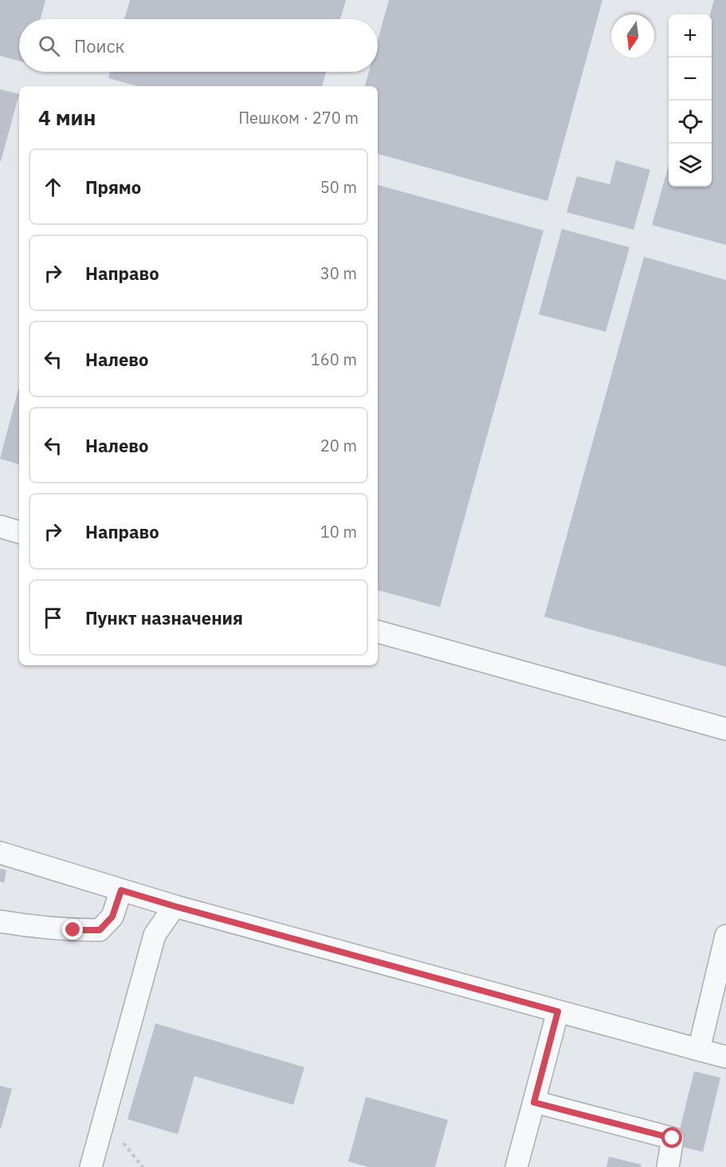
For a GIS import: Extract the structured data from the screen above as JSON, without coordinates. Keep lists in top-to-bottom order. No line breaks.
{"north":"bottom","page":{"map_buttons":["+","−"],"search":"Поиск","heading":["4 мин","Пешком · 270 m"],"list":[["Прямо","50 m"],["Направо","30 m"],["Налево","160 m"],["Налево","20 m"],["Направо","10 m"],"Пункт назначения"]}}
